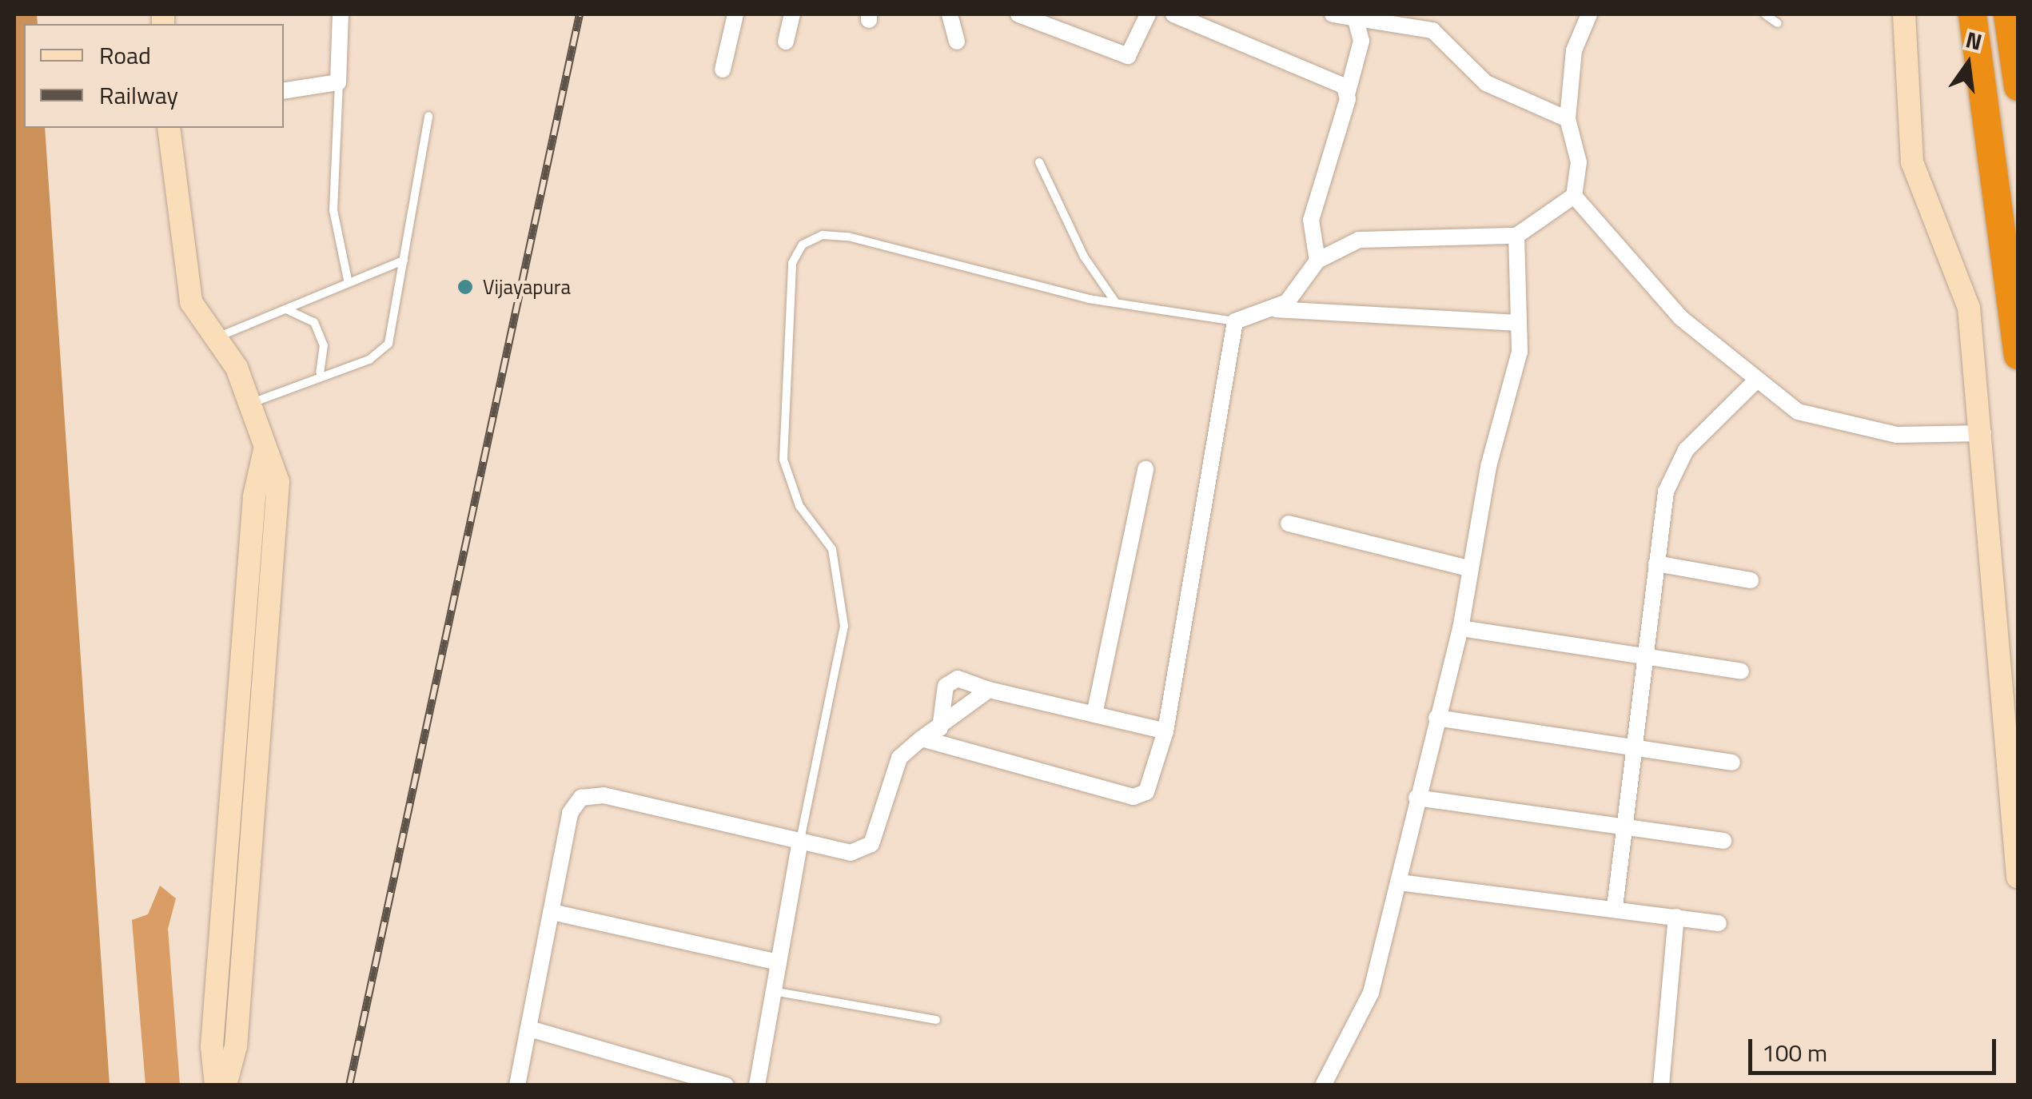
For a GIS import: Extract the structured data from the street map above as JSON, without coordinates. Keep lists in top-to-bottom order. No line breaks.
{"places":["Vijayapura"],"legend":["Road","Railway"],"scale_bar":"100 m","north":"top"}
